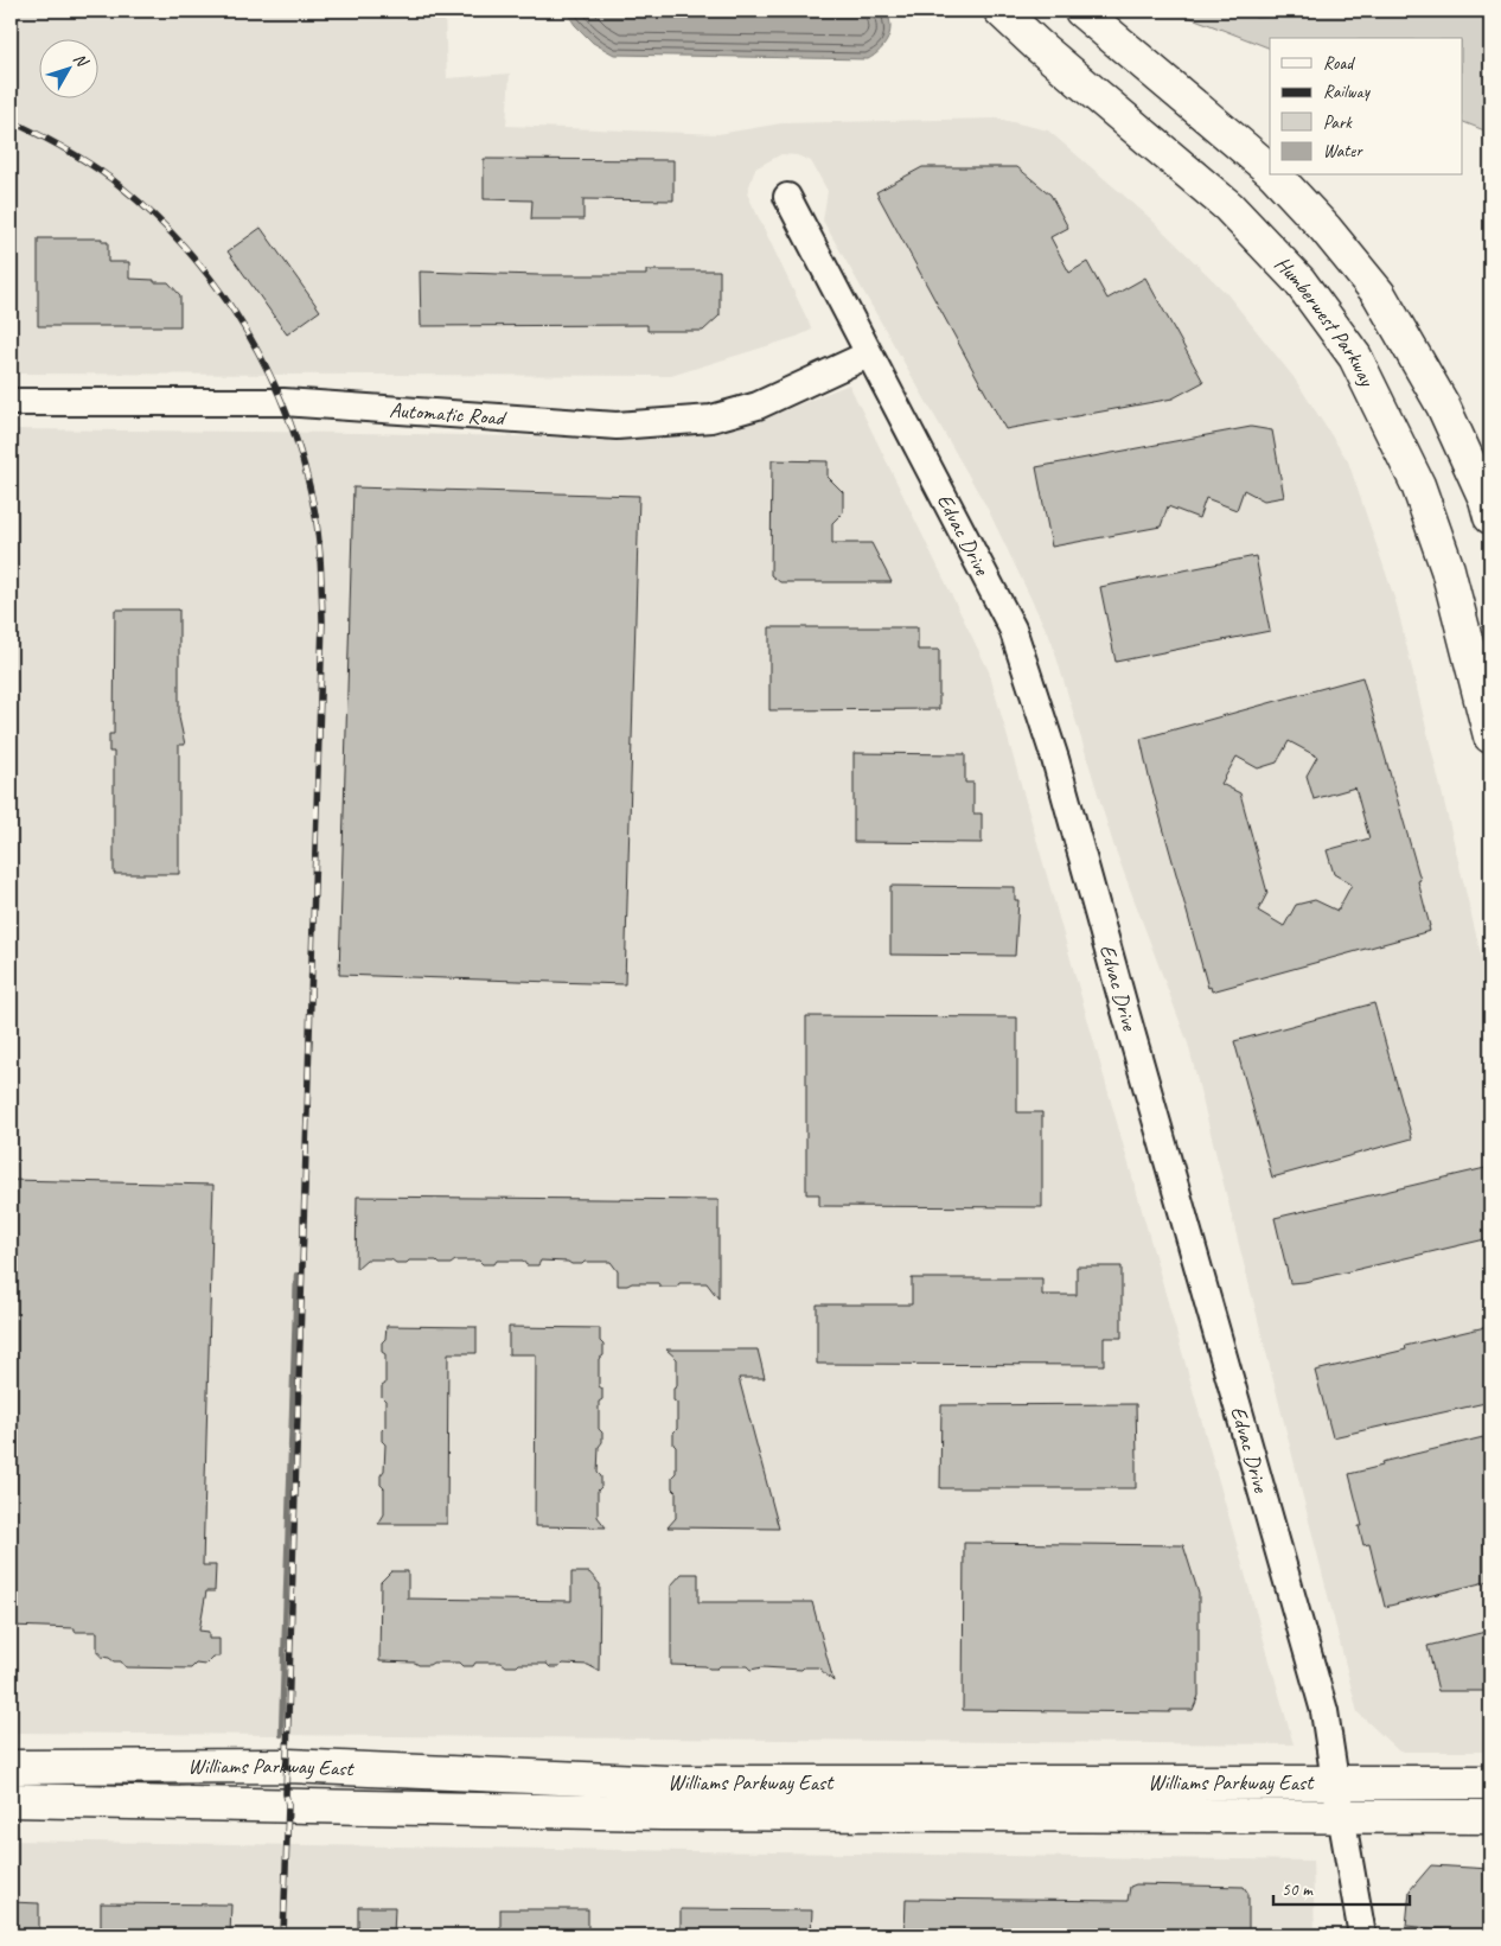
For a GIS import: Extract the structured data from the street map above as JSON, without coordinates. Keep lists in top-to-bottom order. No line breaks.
{"streets":{"main road":["Humberwest Parkway","Williams Parkway East"],"street":["Automatic Road","Edvac Drive"]},"crossings":[["Automatic Road","Edvac Drive"],["Edvac Drive","Williams Parkway East"]],"legend":["Road","Railway","Park","Water"],"scale_bar":"50 m","north":"top right"}
